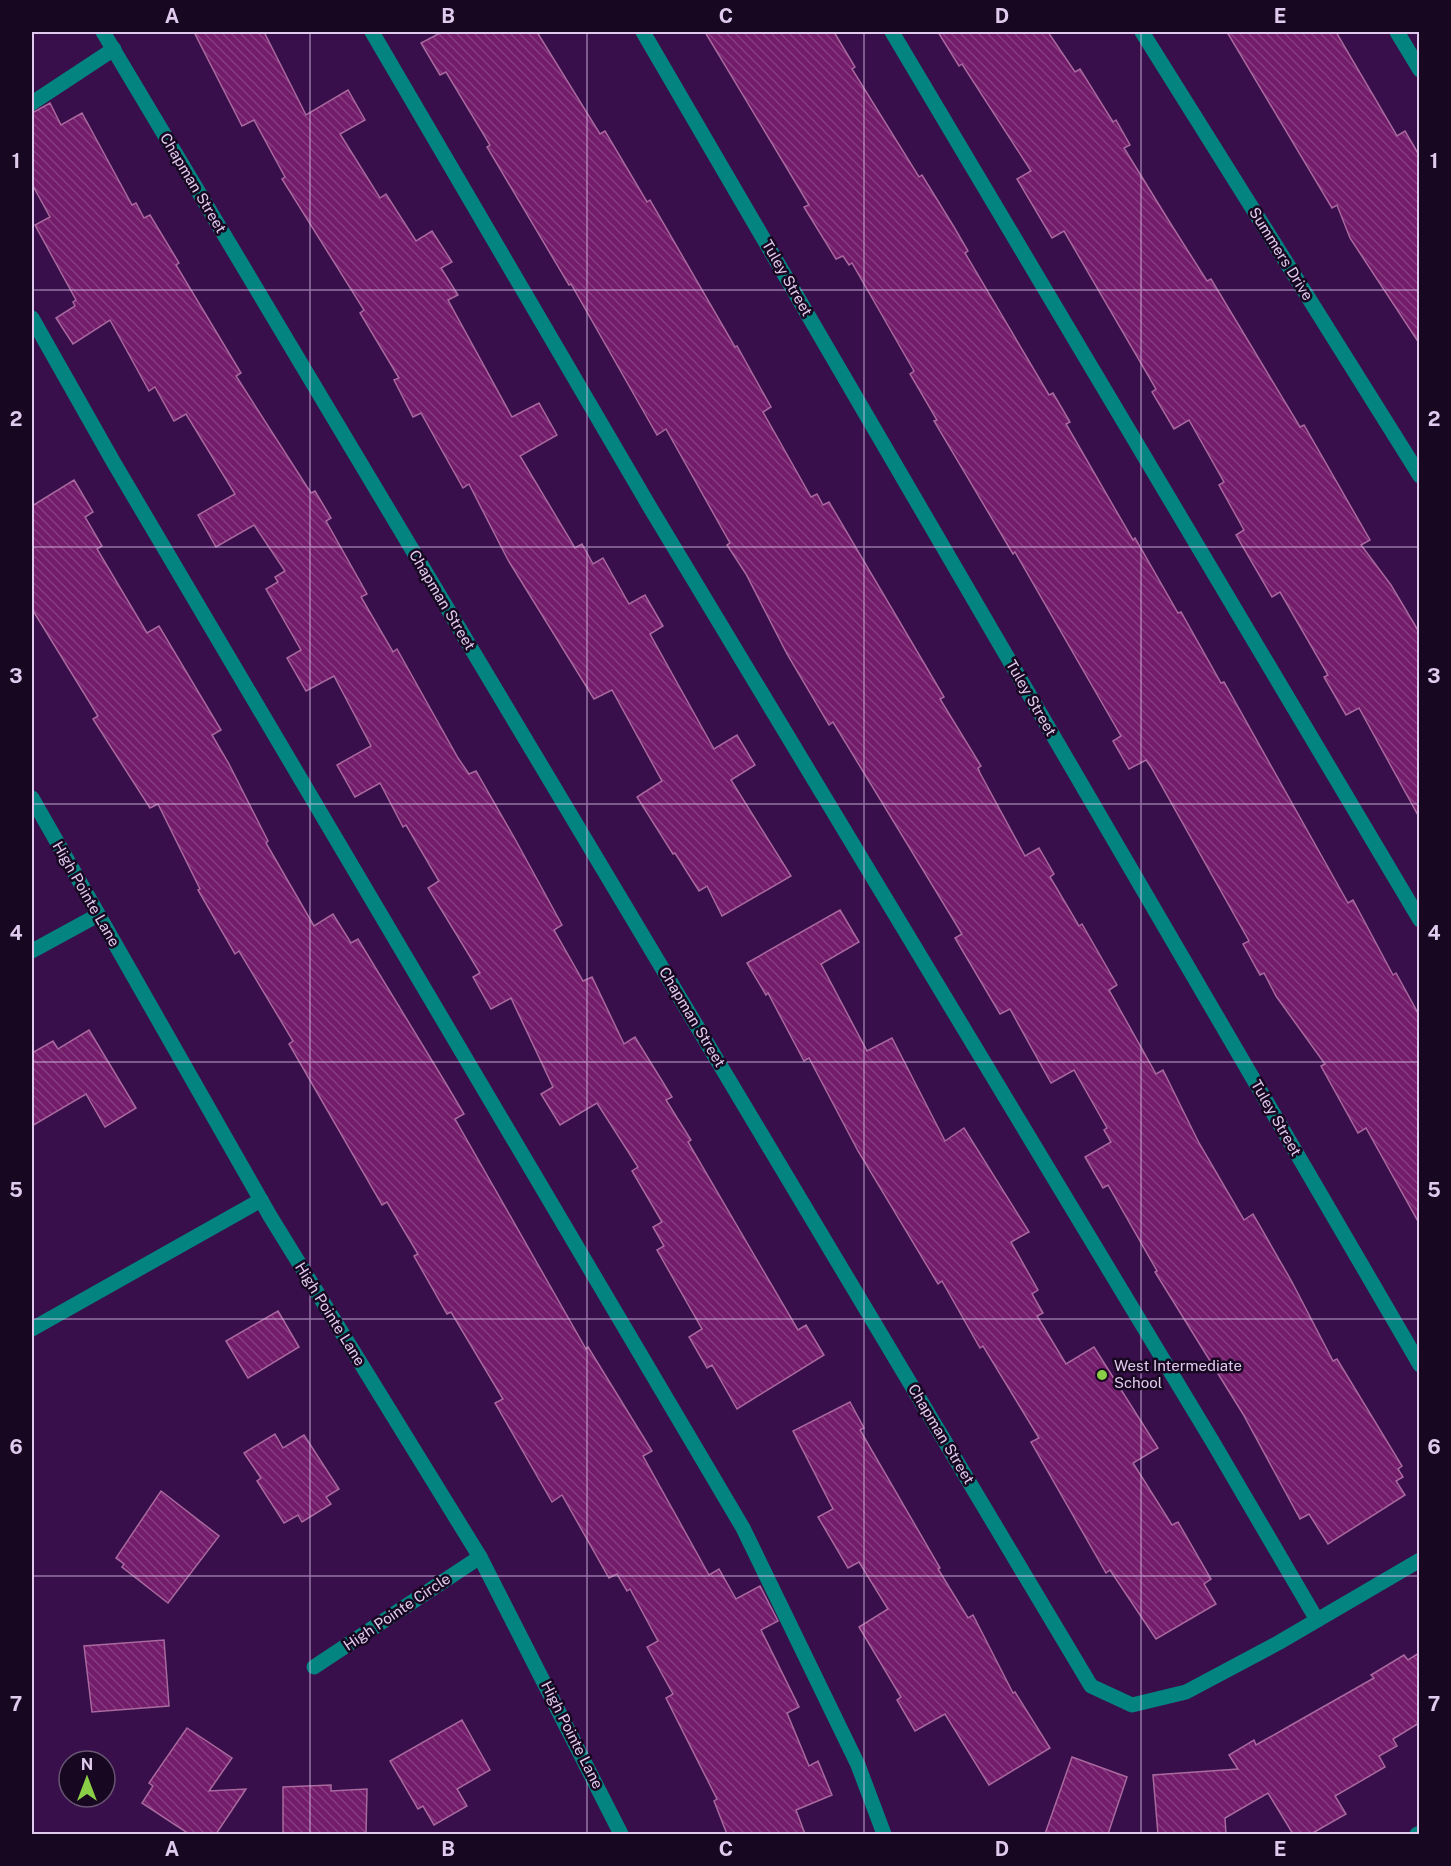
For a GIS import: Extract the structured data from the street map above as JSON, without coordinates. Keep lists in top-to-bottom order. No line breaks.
{"streets":{"street":["Chapman Street","Summers Drive","Tuley Street","High Pointe Lane","High Pointe Circle"]},"crossings":[["High Pointe Lane","High Pointe Circle"]],"places":["West Intermediate School"],"north":"top","grid":{"columns":["A","B","C","D","E"],"rows":["1","2","3","4","5","6","7"]}}
